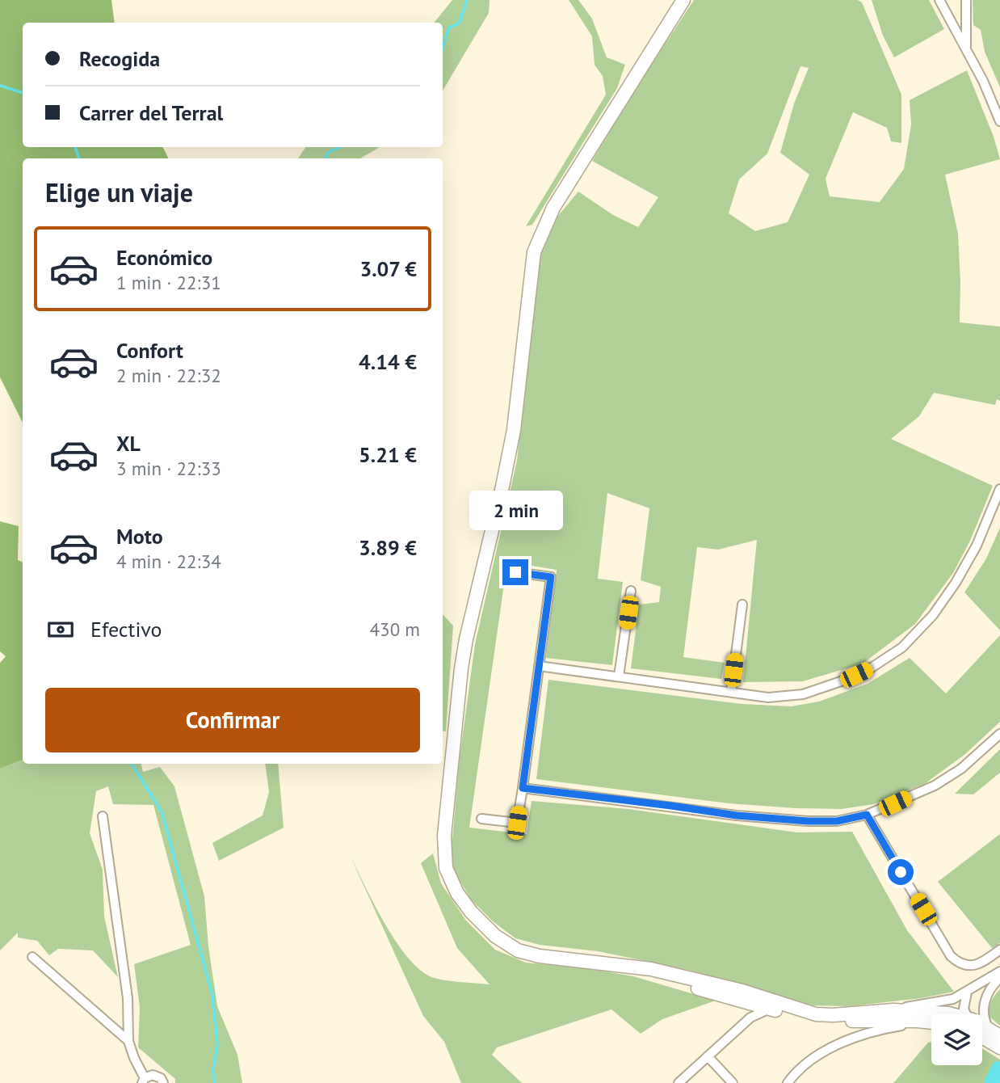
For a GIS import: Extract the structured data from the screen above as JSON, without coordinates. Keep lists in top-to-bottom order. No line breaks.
{"page":{"banner":["Recogida","Carrer del Terral"],"heading":"Elige un viaje","list":[{"name":"Económico","note":"1 min · 22:31","value":"3.07 €"},{"name":"Confort","note":"2 min · 22:32","value":"4.14 €"},{"name":"XL","note":"3 min · 22:33","value":"5.21 €"},{"name":"Moto","note":"4 min · 22:34","value":"3.89 €"}],"bubble":"2 min","pay":["Efectivo","430 m"],"buttons":"Confirmar"}}
